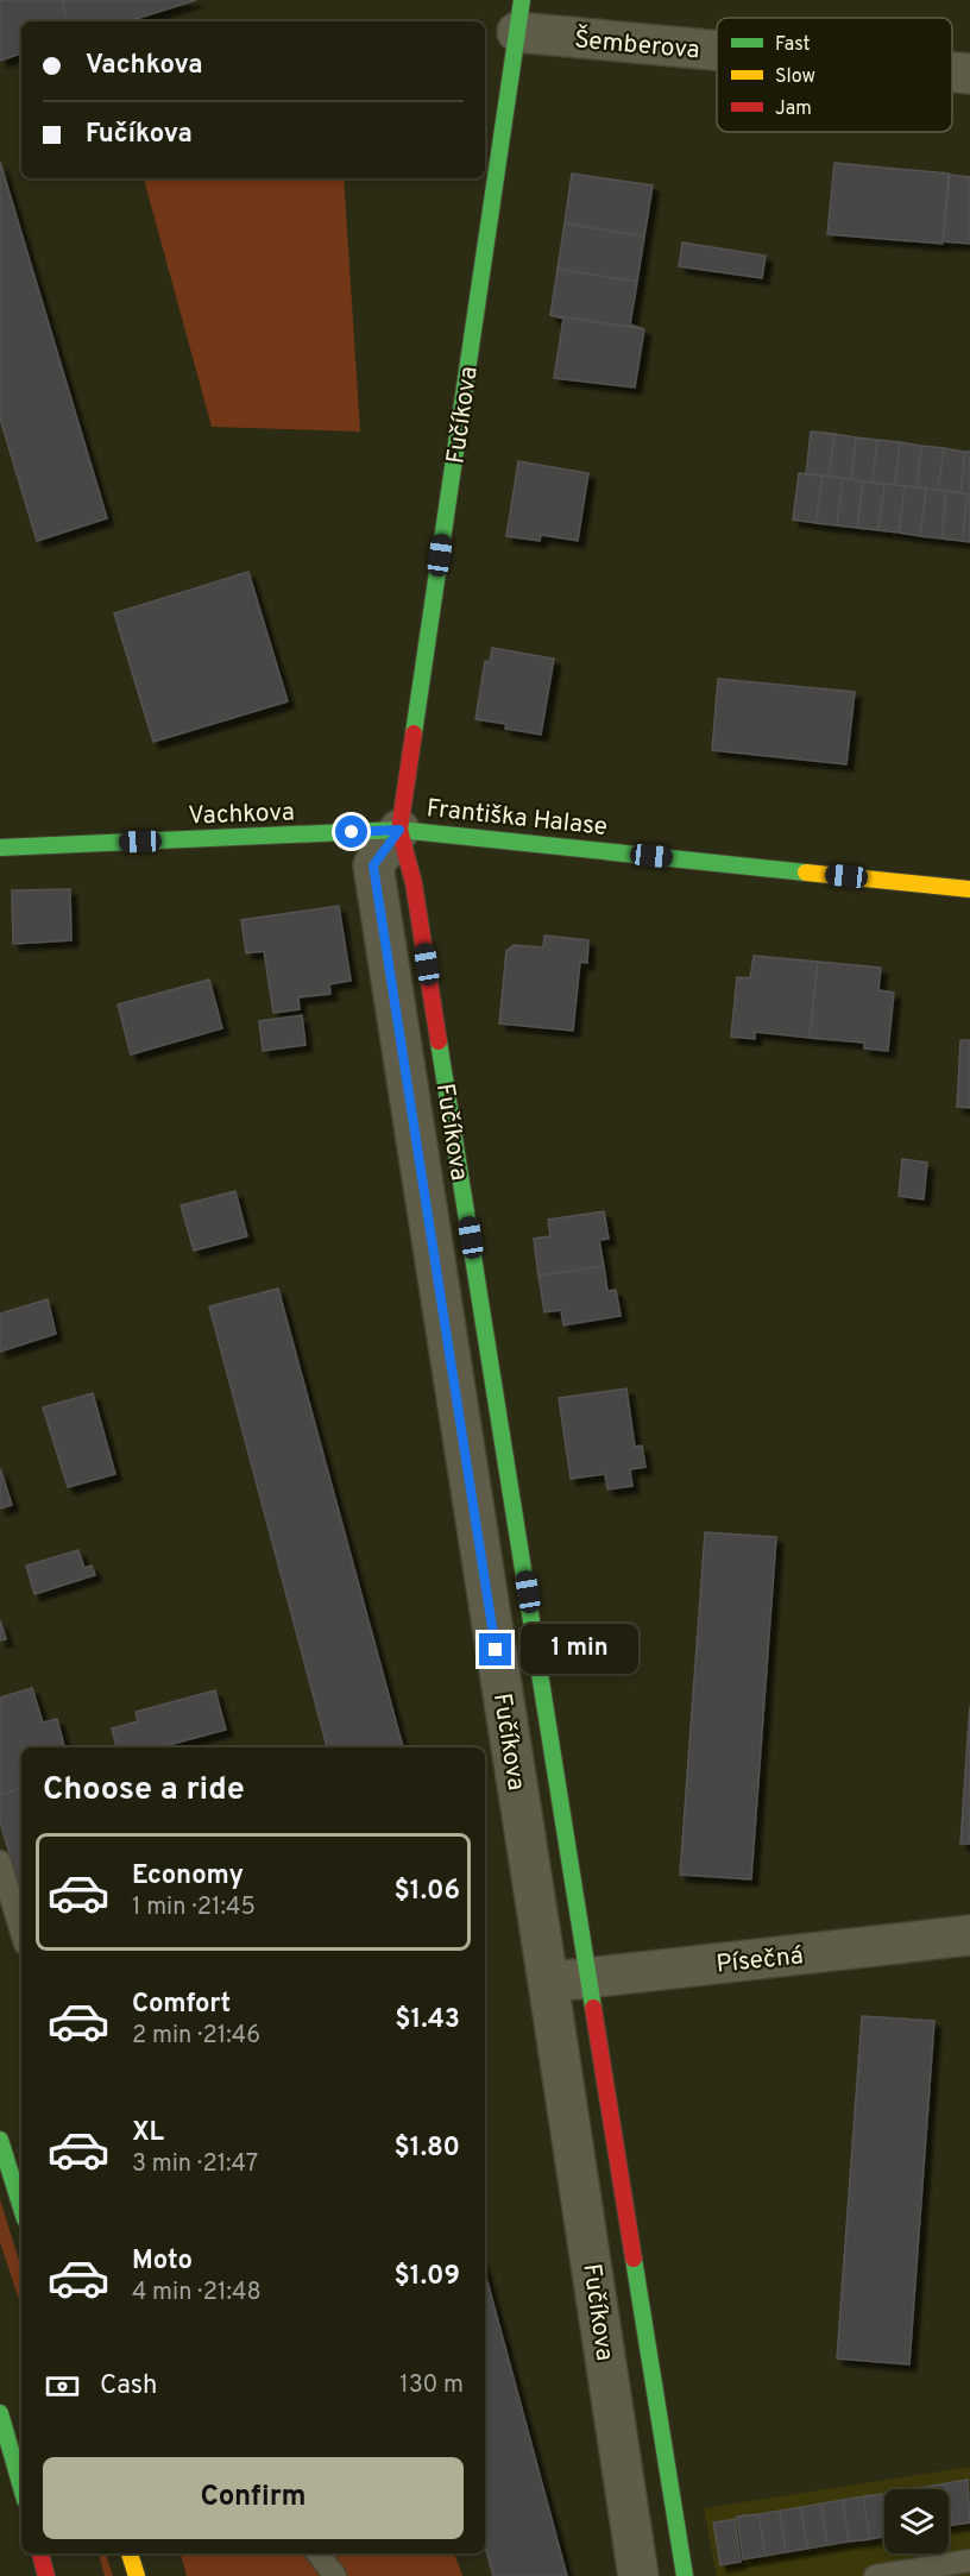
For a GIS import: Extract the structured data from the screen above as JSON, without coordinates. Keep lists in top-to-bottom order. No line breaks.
{"streets":{"street":["Šemberova","Fučíkova","Vachkova","Františka Halase","Písečná"]},"crossings":[["Šemberova","Fučíkova"],["Fučíkova","Vachkova"],["Fučíkova","Františka Halase"],["Fučíkova","Písečná"],["Vachkova","Františka Halase"]],"legend":["Fast","Slow","Jam"],"page":{"banner":["Vachkova","Fučíkova"],"bubble":"1 min","heading":"Choose a ride","list":[{"name":"Economy","note":"1 min · 21:45","value":"$1.06"},{"name":"Comfort","note":"2 min · 21:46","value":"$1.43"},{"name":"XL","note":"3 min · 21:47","value":"$1.80"},{"name":"Moto","note":"4 min · 21:48","value":"$1.09"}],"pay":["Cash","130 m"],"buttons":"Confirm"}}
